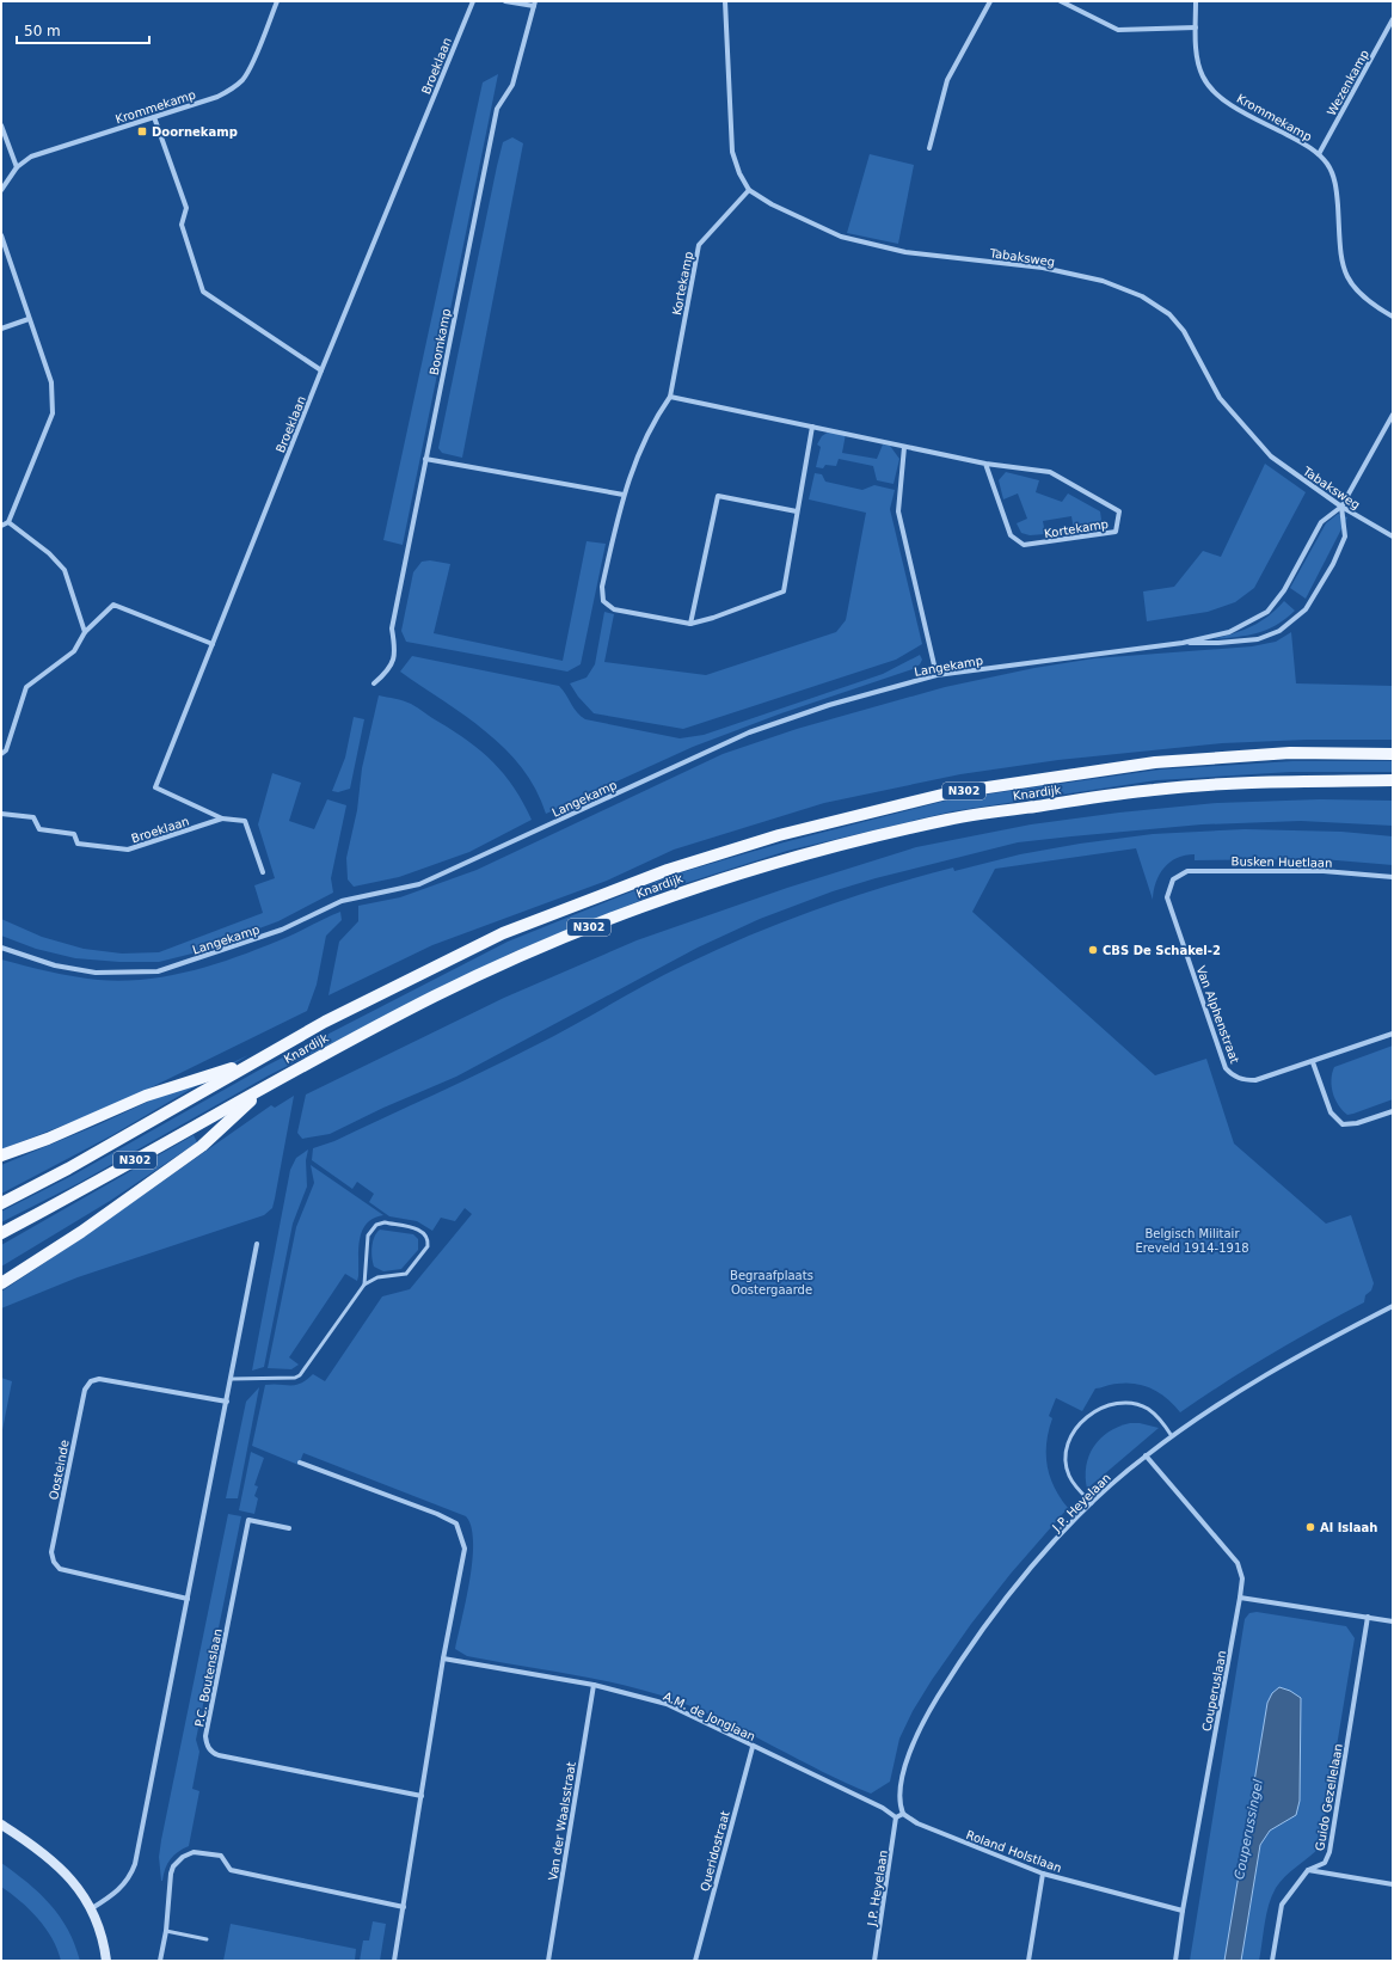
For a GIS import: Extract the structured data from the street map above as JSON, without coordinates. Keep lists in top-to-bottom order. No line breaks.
{"streets":{"main road":["N302","Knardijk"],"street":["Broeklaan","Wezenkamp","Krommekamp","Tabaksweg","Kortekamp","Boomkamp","Langekamp","Busken Huetlaan","Van Alphenstraat","Oosteinde","J.P. Heyelaan","P.C. Boutenslaan","Couperuslaan","A.M. de Jonglaan","Guido Gezellelaan","Van der Waalsstraat","Queridostraat","Roland Holstlaan"]},"crossings":[["Wezenkamp","Krommekamp"],["Tabaksweg","Kortekamp"],["Tabaksweg","Langekamp"],["Busken Huetlaan","Van Alphenstraat"],["J.P. Heyelaan","Couperuslaan"],["J.P. Heyelaan","A.M. de Jonglaan"],["J.P. Heyelaan","Roland Holstlaan"],["Couperuslaan","Roland Holstlaan"],["A.M. de Jonglaan","Van der Waalsstraat"],["A.M. de Jonglaan","Queridostraat"],["A.M. de Jonglaan","Roland Holstlaan"]],"water":["Couperussingel"],"parks":["Belgisch Militair Ereveld 1914-1918","Begraafplaats Oostergaarde"],"places":{"transit":["Doornekamp"],"other":["CBS De Schakel-2","Al Islaah"]},"scale_bar":"50 m"}
